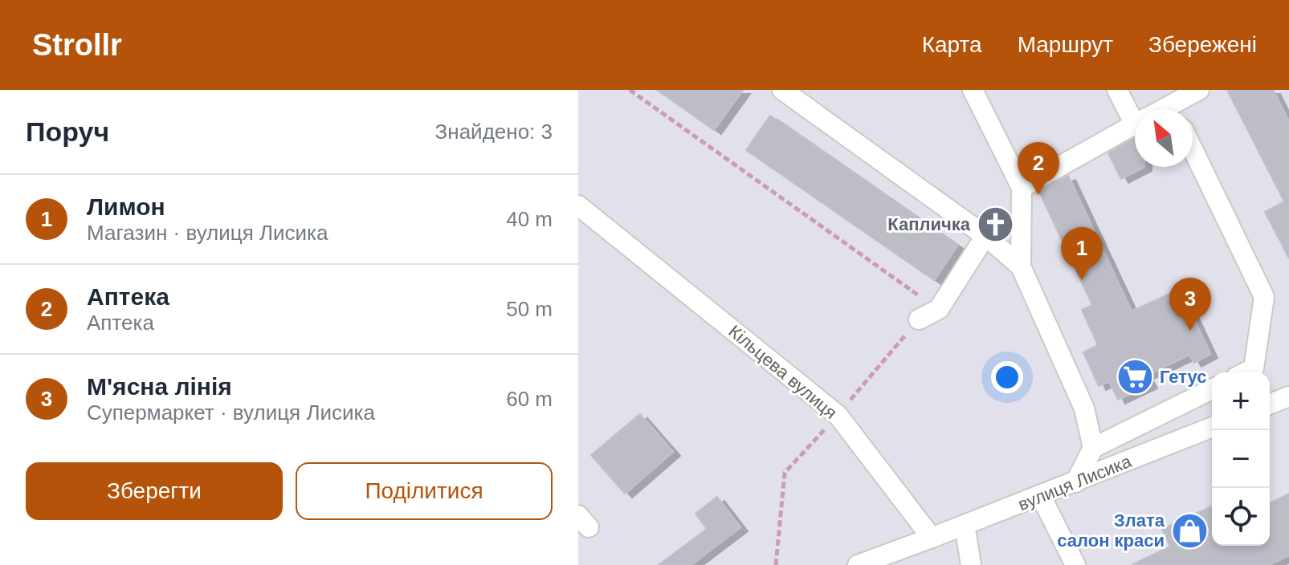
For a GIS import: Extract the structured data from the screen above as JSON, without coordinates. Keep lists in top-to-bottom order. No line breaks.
{"streets":{"street":["Кільцева вулиця","вулиця Лисика"]},"crossings":[["Кільцева вулиця","вулиця Лисика"]],"places":{"church":["Капличка"],"supermarket":["Гетус"],"shop":["Злата салон краси"]},"north":"top left","page":{"header":"Strollr","nav":["Карта","Маршрут","Збережені"],"heading":["Поруч","Знайдено: 3"],"pins":["2","1","3"],"list":[{"mark":"1","name":"Лимон","note":"Магазин · вулиця Лисика","value":"40 m"},{"mark":"2","name":"Аптека","note":"Аптека","value":"50 m"},{"mark":"3","name":"М'ясна лінія","note":"Супермаркет · вулиця Лисика","value":"60 m"}],"map_buttons":["+","−"],"buttons":["Зберегти","Поділитися"]}}
